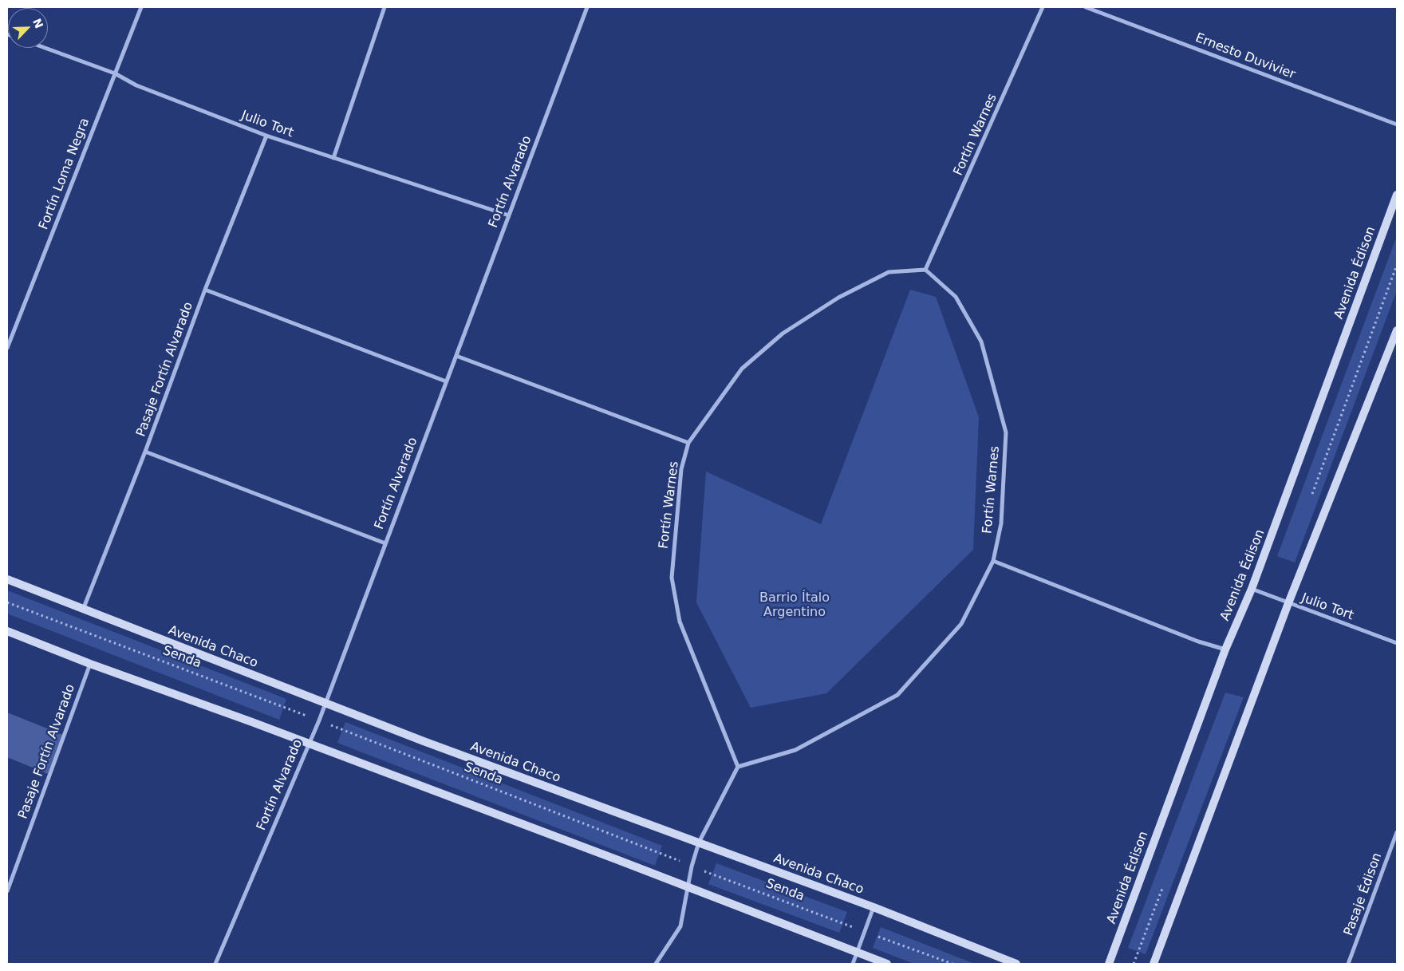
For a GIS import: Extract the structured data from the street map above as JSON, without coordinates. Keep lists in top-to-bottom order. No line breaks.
{"streets":{"main road":["Avenida Édison","Avenida Chaco"],"street":["Ernesto Duvivier","Julio Tort","Fortín Warnes","Fortín Loma Negra","Fortín Alvarado","Pasaje Fortín Alvarado","Pasaje Édison"],"path":["Senda"]},"crossings":[["Julio Tort","Fortín Loma Negra"],["Julio Tort","Fortín Alvarado"],["Julio Tort","Avenida Édison"],["Julio Tort","Pasaje Fortín Alvarado"],["Fortín Alvarado","Avenida Chaco"],["Fortín Alvarado","Senda"],["Pasaje Fortín Alvarado","Avenida Chaco"]],"parks":["Barrio Ítalo Argentino"],"north":"top right"}
